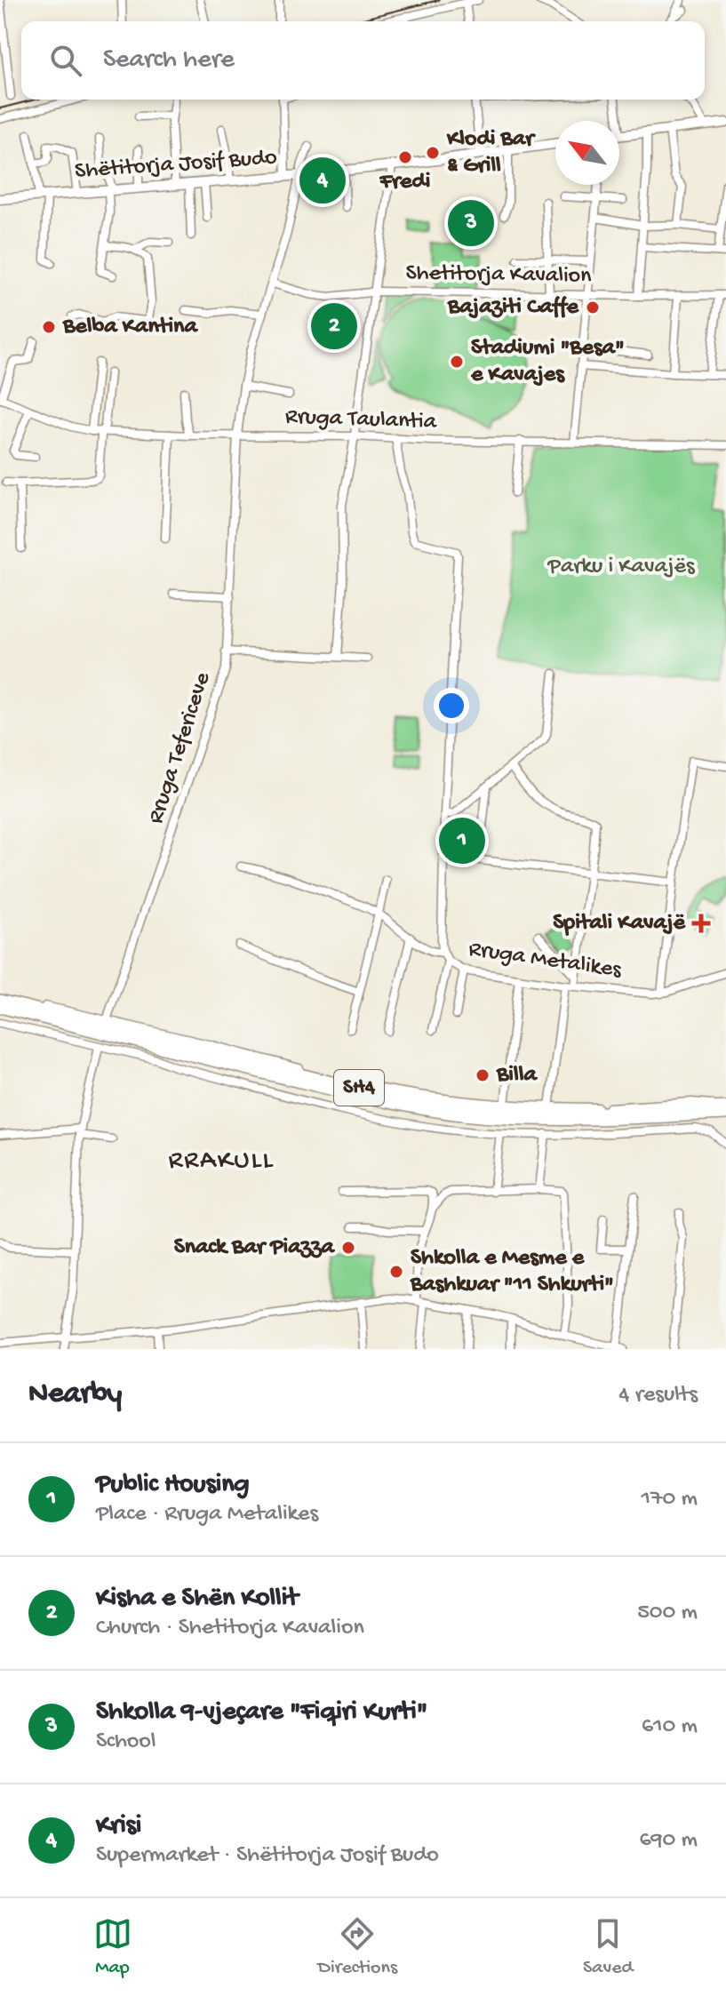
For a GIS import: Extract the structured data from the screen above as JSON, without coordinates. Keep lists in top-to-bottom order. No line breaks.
{"streets":{"highway":["SH4"],"main road":["Shëtitorja Josif Budo"],"street":["Shetitorja Kavalion","Rruga Taulantia","Rruga Tefericeve","Rruga Metalikes"]},"crossings":[["Shëtitorja Josif Budo","Rruga Tefericeve"],["Shetitorja Kavalion","Rruga Tefericeve"],["Rruga Taulantia","Rruga Tefericeve"],["Rruga Taulantia","Rruga Metalikes"]],"districts":["RRAKULL"],"parks":["Parku i Kavajës"],"places":{"other":["Klodi Bar & Grill","Fredi","Bajaziti Caffe","Belba Kantina","Stadiumi \"Besa\" e Kavajes","Billa","Snack Bar Piazza","Shkolla e Mesme e Bashkuar \"11 Shkurti\""],"health":["Spitali Kavajë"]},"north":"top left","page":{"search":"Search here","pins":["4","3","2","1"],"heading":["Nearby","4 results"],"list":[{"mark":"1","name":"Public Housing","note":"Place · Rruga Metalikes","value":"170 m"},{"mark":"2","name":"Kisha e Shën Kollit","note":"Church · Shetitorja Kavalion","value":"500 m"},{"mark":"3","name":"Shkolla 9-vjeçare \"Fiqiri Kurti\"","note":"School","value":"610 m"},{"mark":"4","name":"Krisi","note":"Supermarket · Shëtitorja Josif Budo","value":"690 m"}],"nav":["Map","Directions","Saved"]}}
